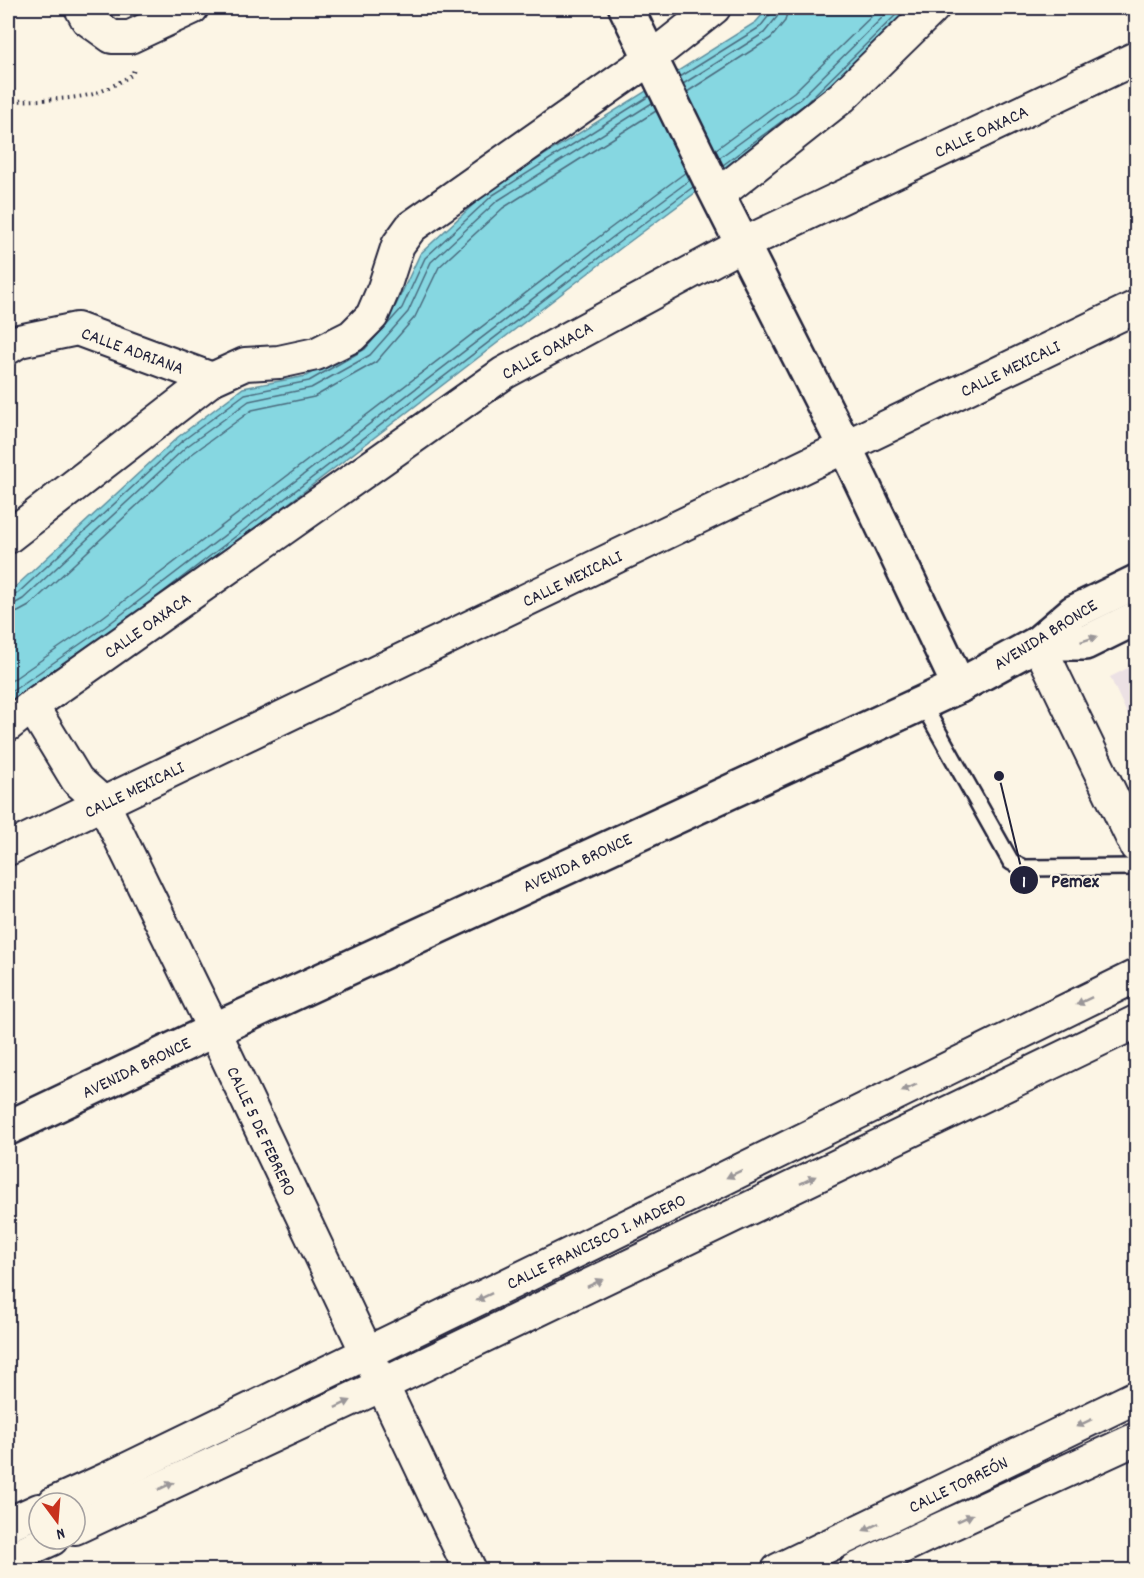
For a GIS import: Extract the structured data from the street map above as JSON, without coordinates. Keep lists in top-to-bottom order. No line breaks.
{"streets":{"main road":["AVENIDA BRONCE"],"street":["CALLE OAXACA","CALLE ADRIANA","CALLE MEXICALI","CALLE 5 DE FEBRERO","CALLE FRANCISCO I. MADERO","CALLE TORREÓN"]},"crossings":[["CALLE OAXACA","CALLE 5 DE FEBRERO"],["CALLE MEXICALI","CALLE 5 DE FEBRERO"],["AVENIDA BRONCE","CALLE 5 DE FEBRERO"],["CALLE 5 DE FEBRERO","CALLE FRANCISCO I. MADERO"]],"places":["Pemex"],"north":"bottom"}
